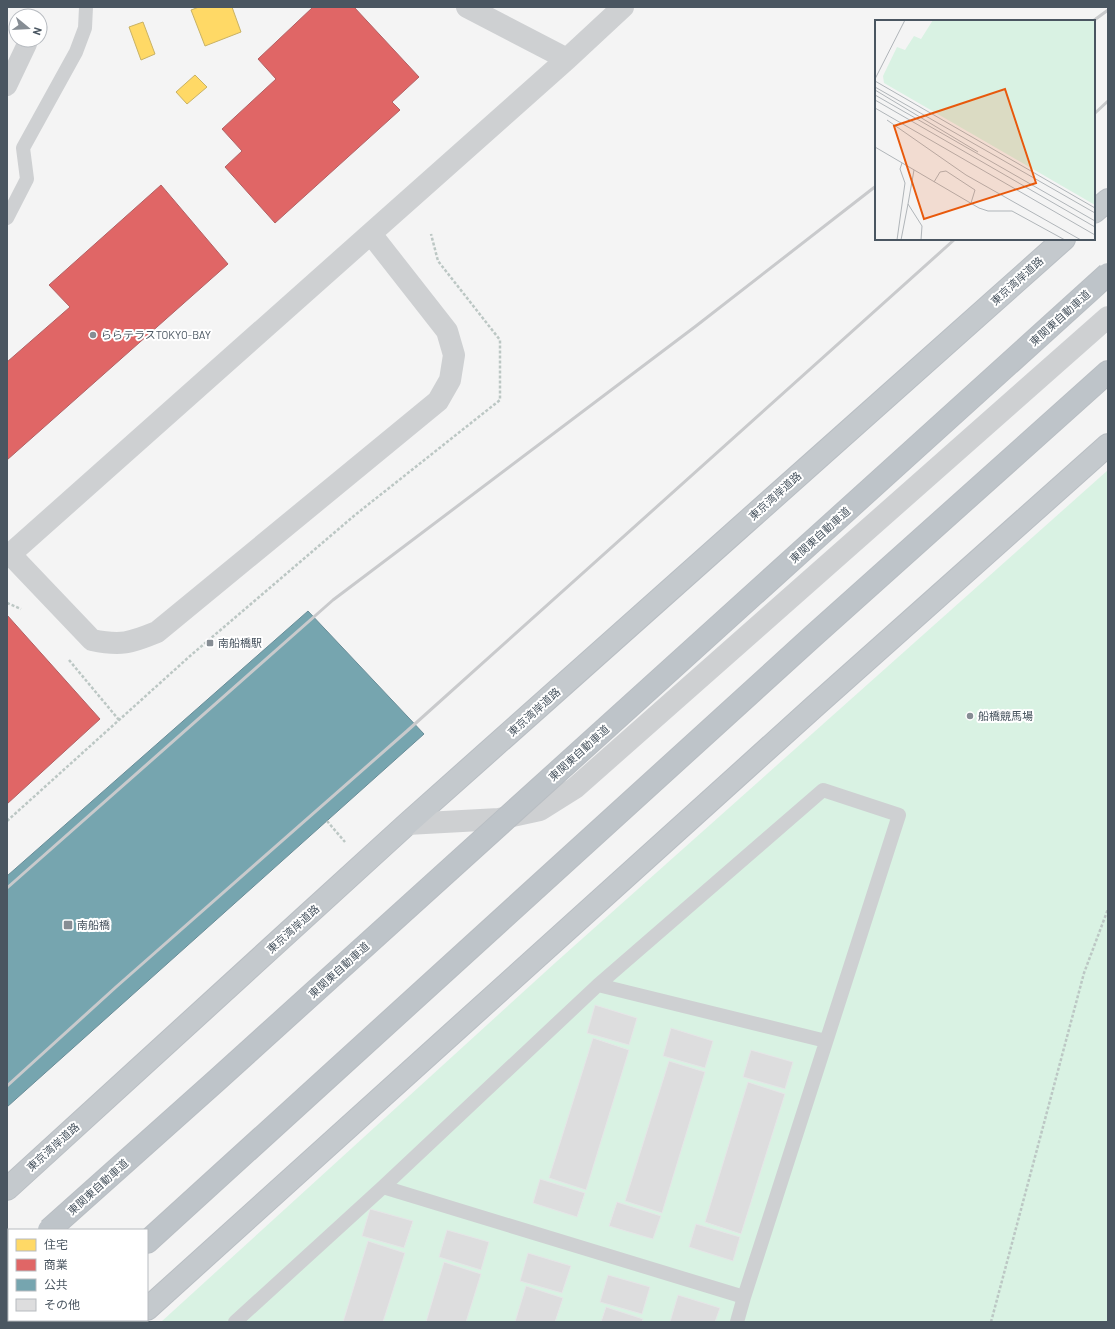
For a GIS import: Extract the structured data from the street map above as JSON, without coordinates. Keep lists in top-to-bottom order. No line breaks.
{"streets":{"highway":["東京湾岸道路","東関東自動車道"]},"places":{"other":["ららテラスTOKYO-BAY","船橋競馬場"],"transit":["南船橋駅","南船橋"]},"legend":["住宅","商業","公共","その他"],"north":"right"}
